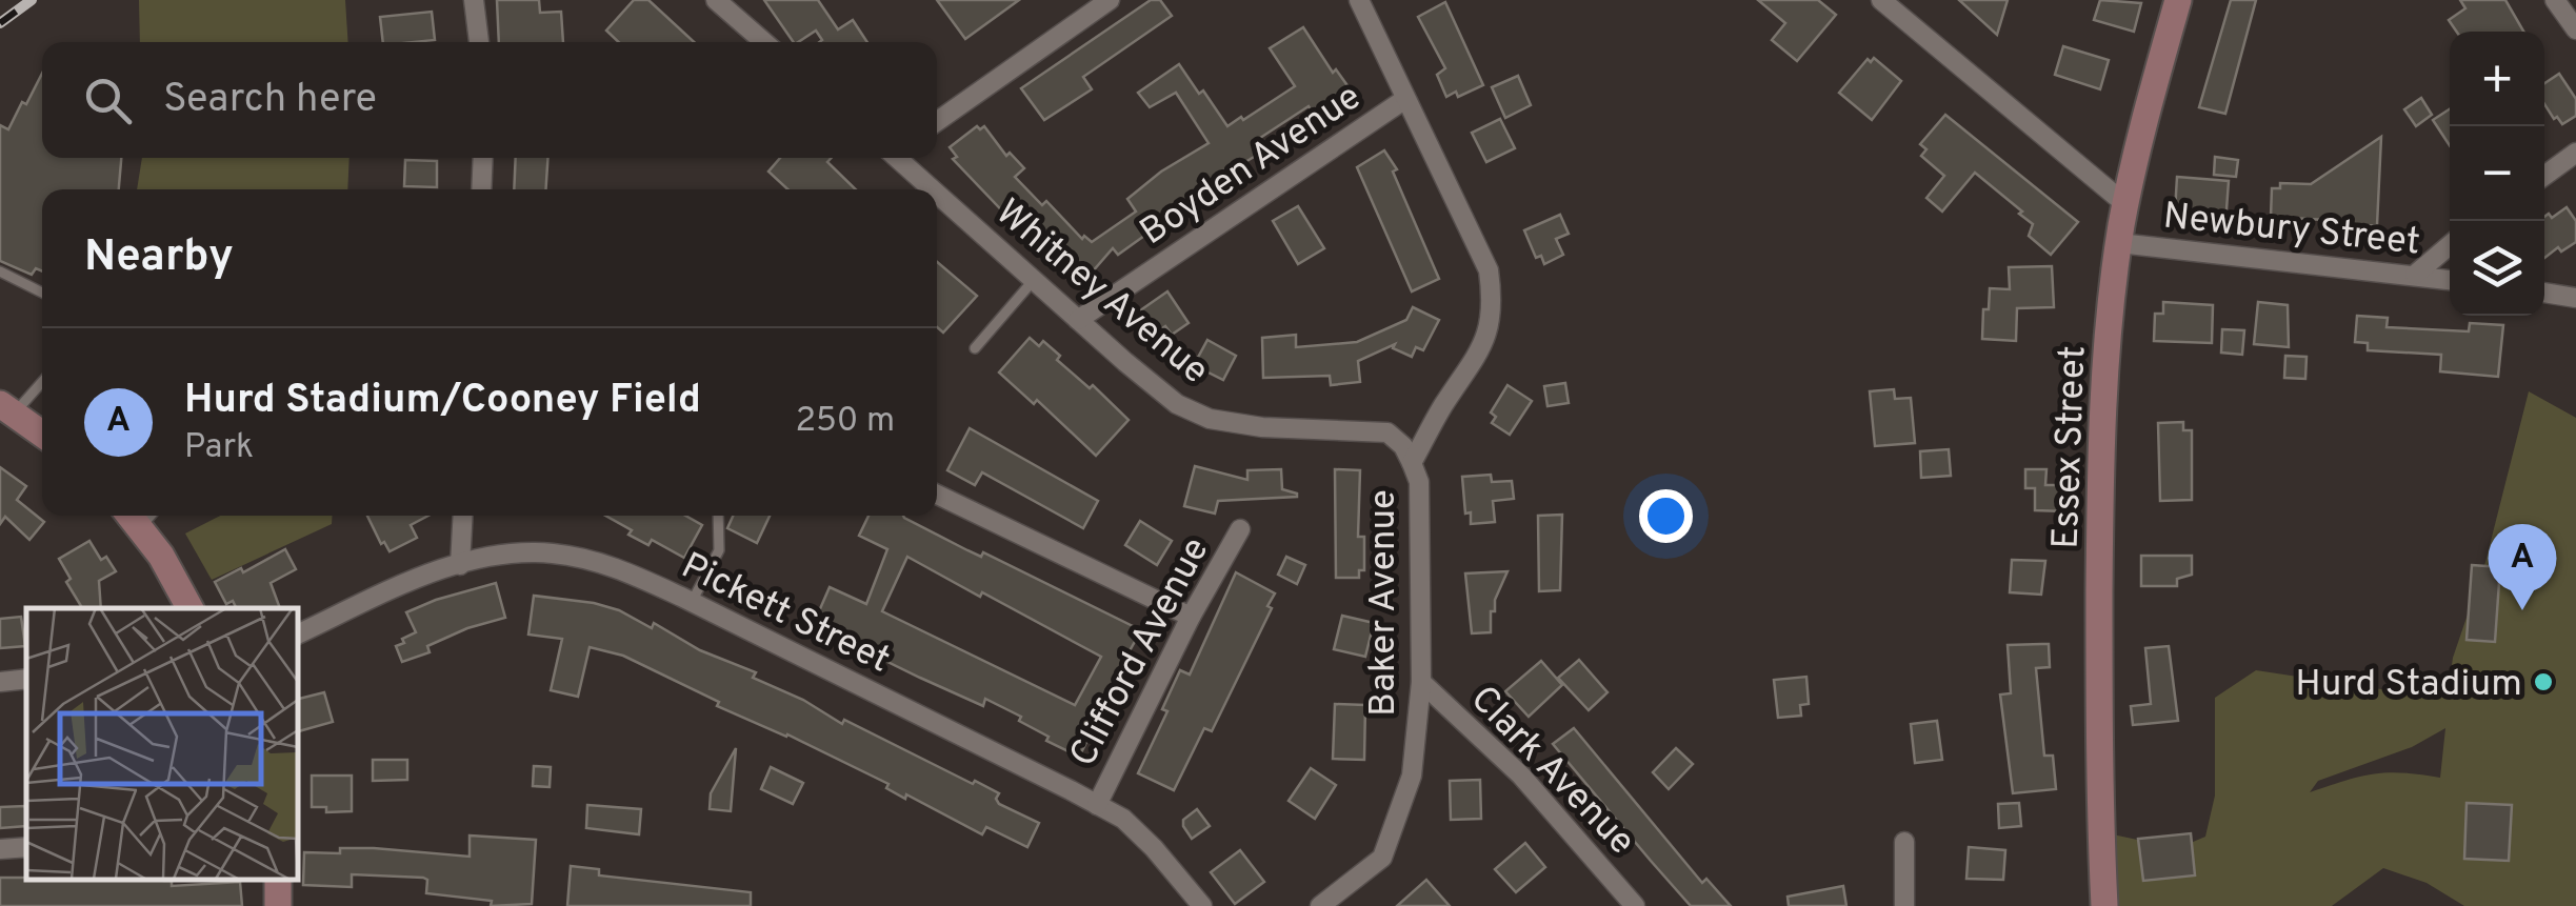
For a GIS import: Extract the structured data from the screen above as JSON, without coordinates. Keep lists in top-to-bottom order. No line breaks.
{"streets":{"main road":["Essex Street"],"street":["Boyden Avenue","Newbury Street","Whitney Avenue","Baker Avenue","Pickett Street","Clifford Avenue","Clark Avenue"]},"crossings":[["Boyden Avenue","Whitney Avenue"],["Boyden Avenue","Baker Avenue"],["Newbury Street","Essex Street"],["Whitney Avenue","Baker Avenue"],["Baker Avenue","Clark Avenue"],["Pickett Street","Clifford Avenue"]],"places":["Hurd Stadium"],"page":{"map_buttons":["+","−"],"search":"Search here","heading":"Nearby","list":[{"mark":"A","name":"Hurd Stadium/Cooney Field","note":"Park","value":"250 m"}],"pins":"A"}}
